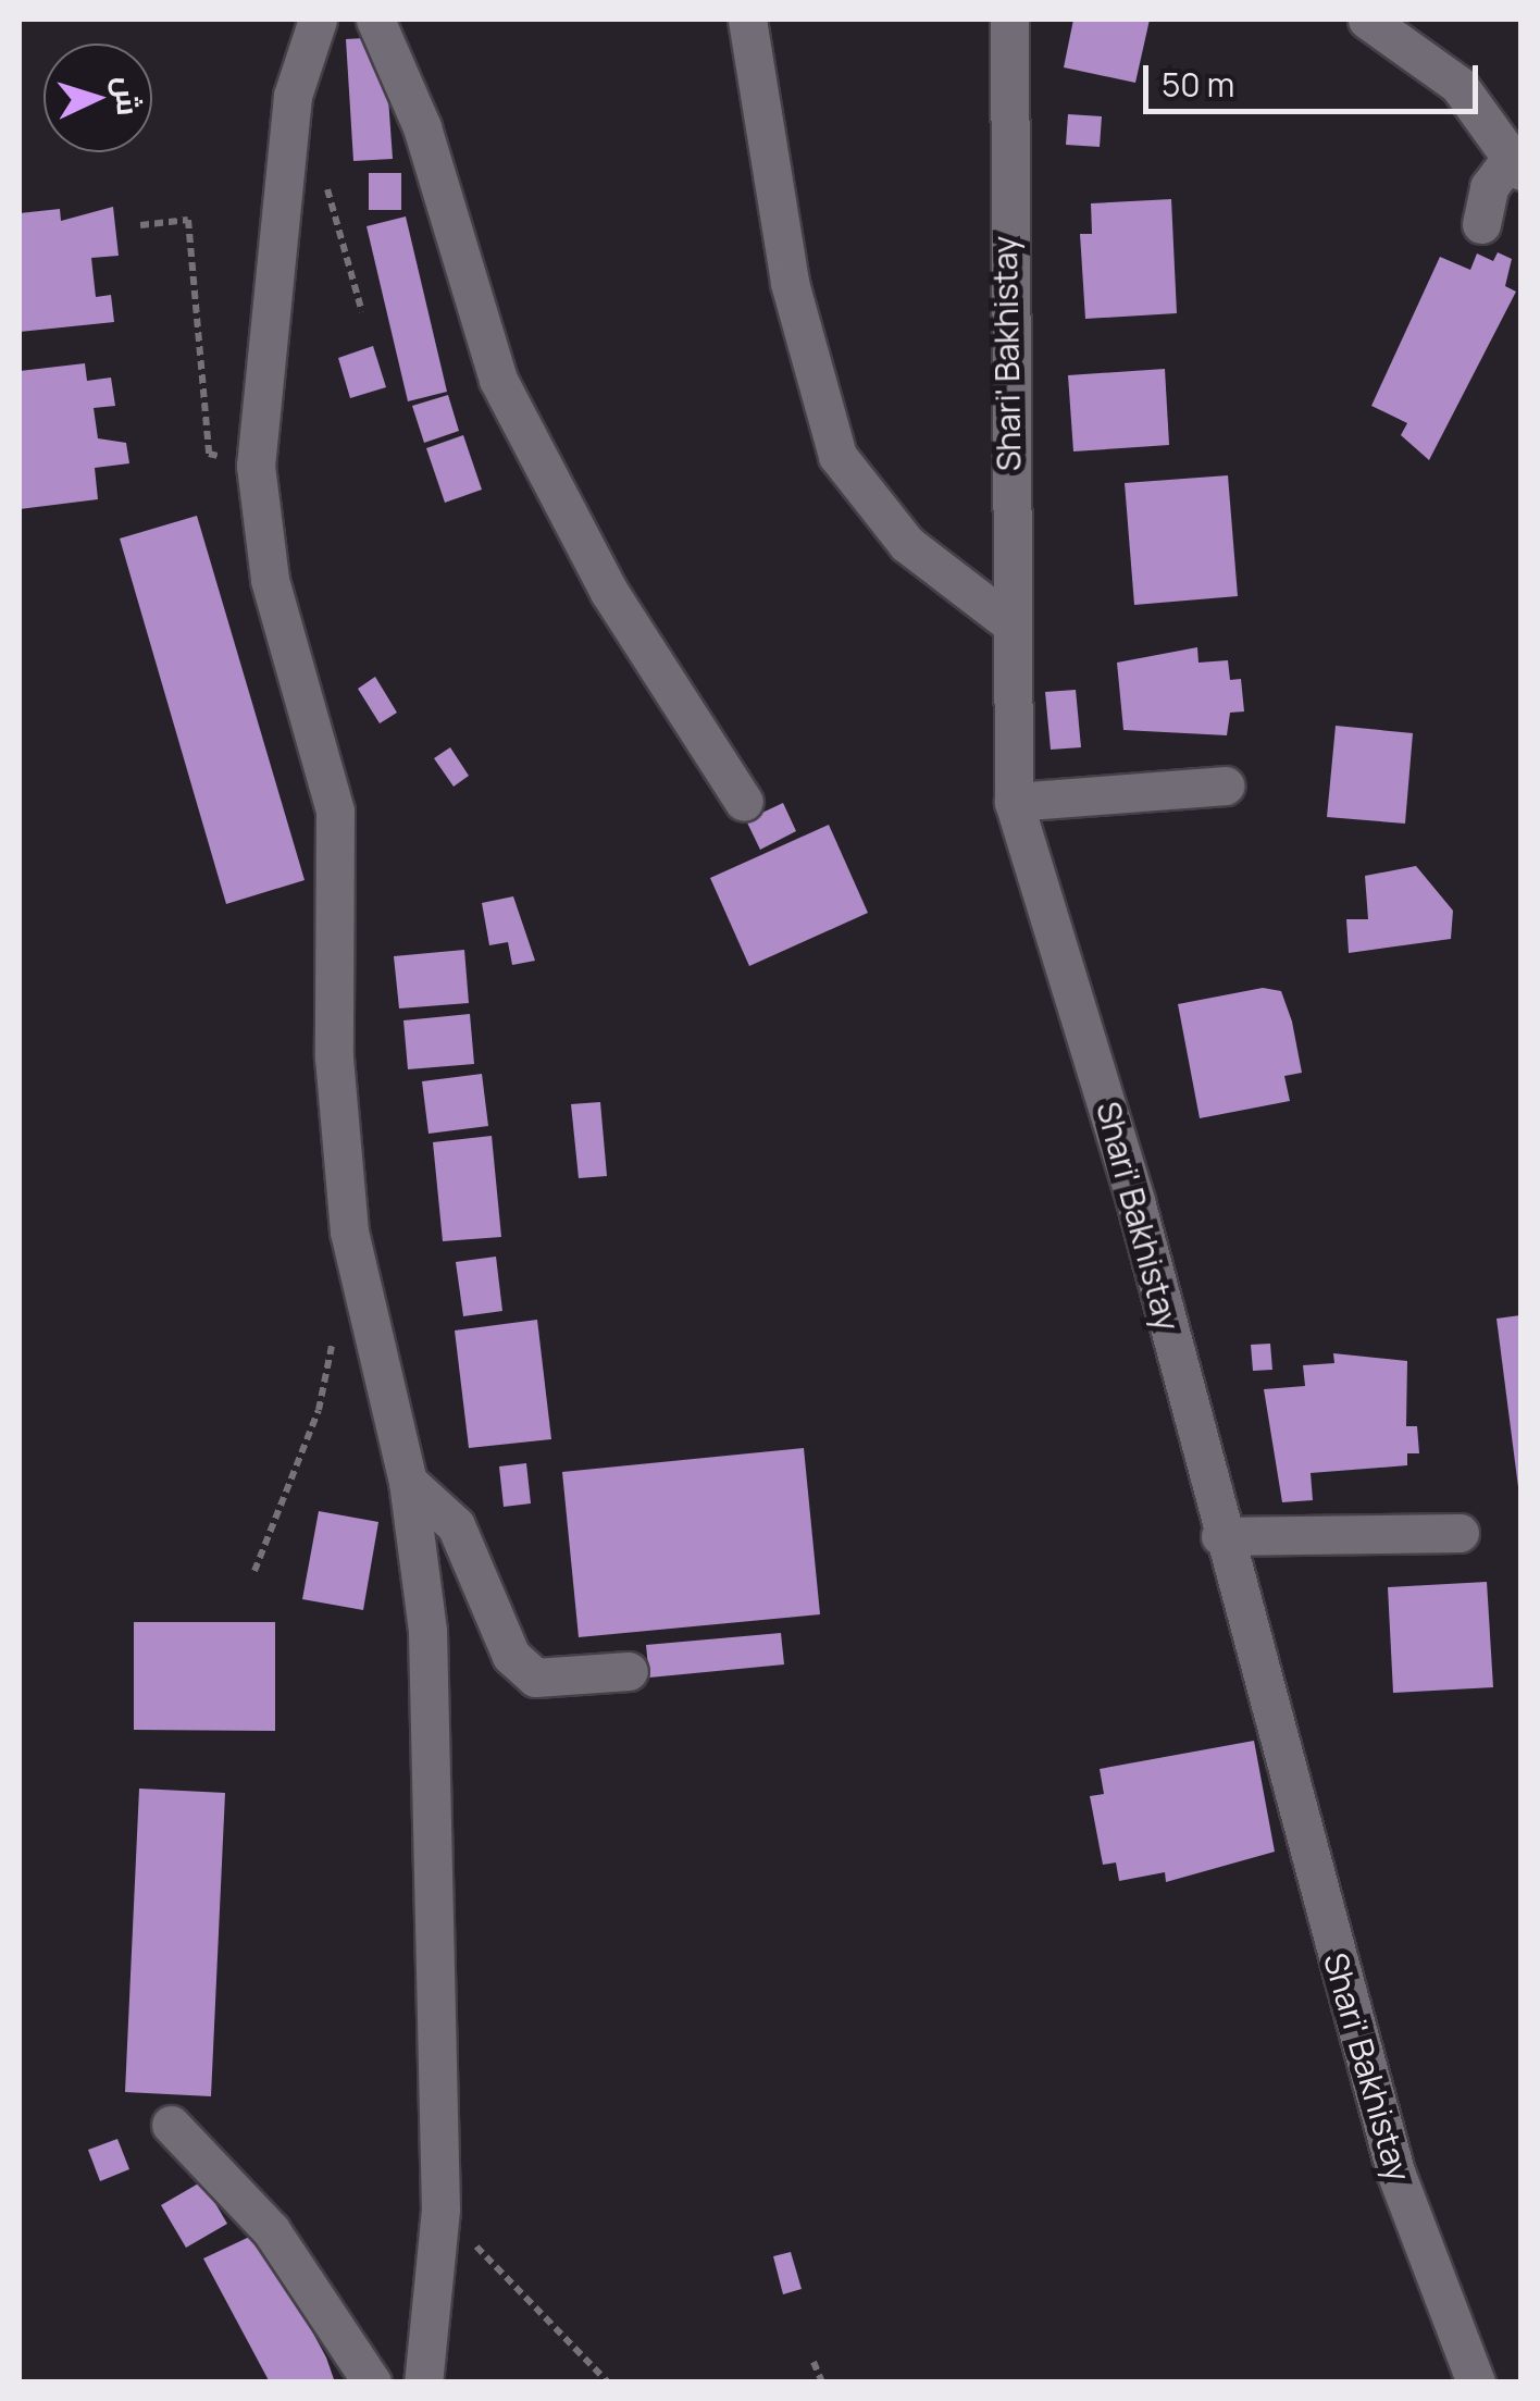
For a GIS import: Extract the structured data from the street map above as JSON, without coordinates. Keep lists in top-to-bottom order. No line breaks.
{"streets":{"street":["Shari' Bakhistay"]},"scale_bar":"50 m","north":"right"}
